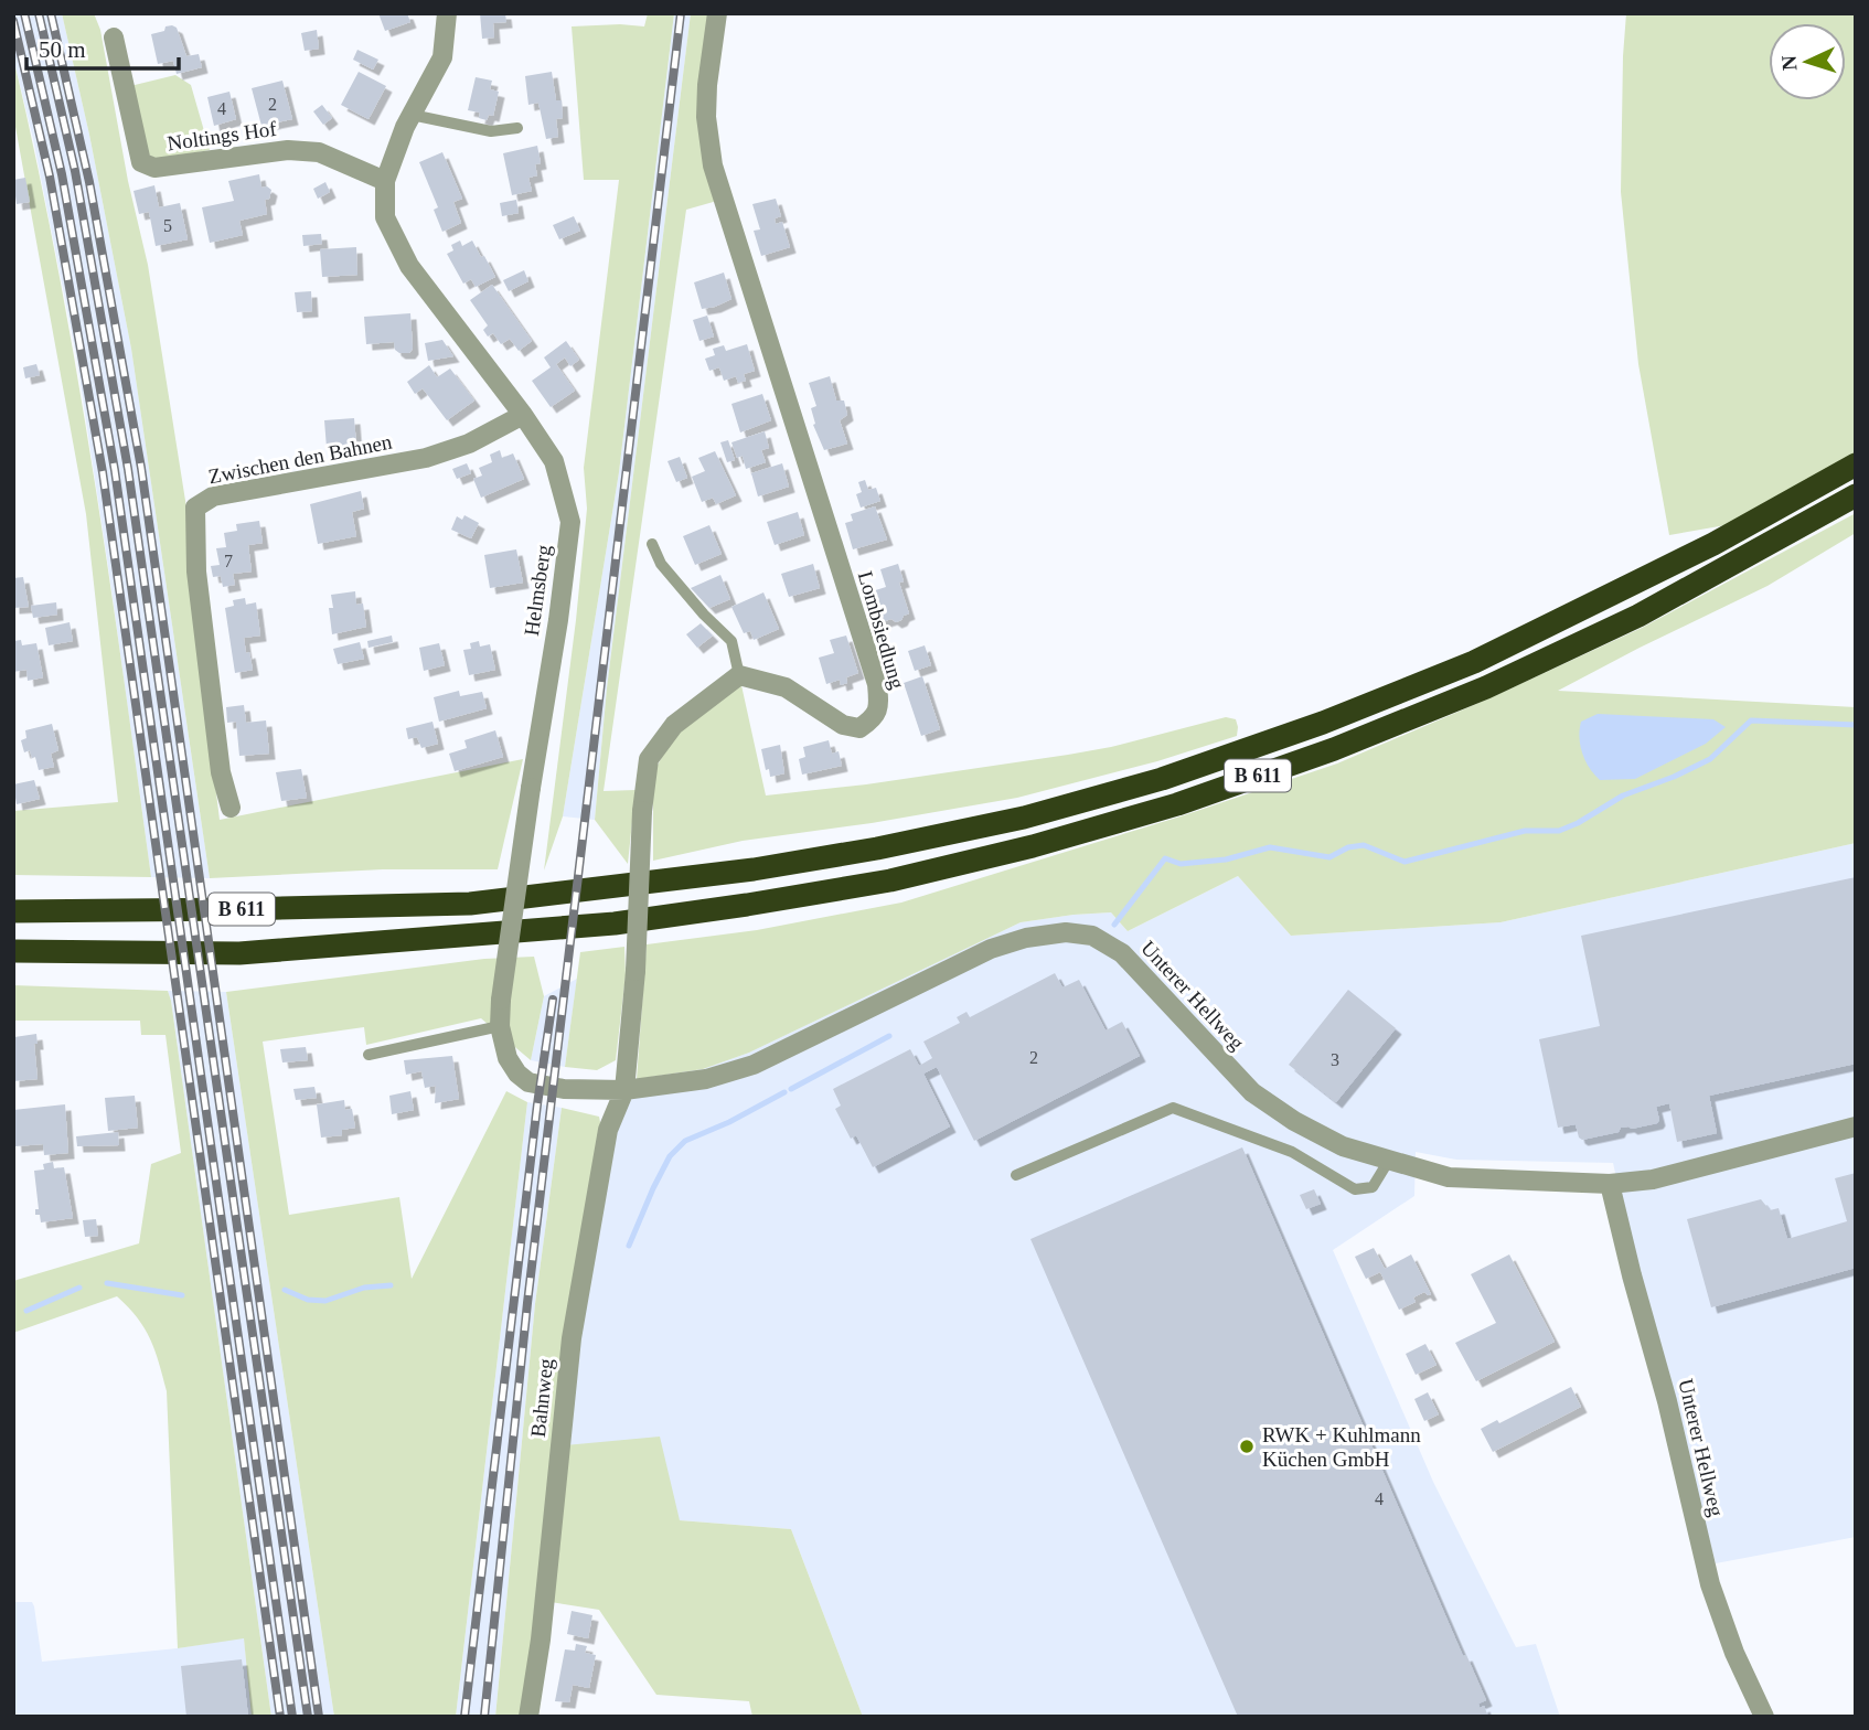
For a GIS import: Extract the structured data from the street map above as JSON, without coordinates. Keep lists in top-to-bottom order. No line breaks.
{"streets":{"highway":["B 611"],"street":["Noltings Hof","Zwischen den Bahnen","Helmsberg","Lombsiedlung","Unterer Hellweg","Bahnweg"]},"crossings":[["Noltings Hof","Helmsberg"],["Zwischen den Bahnen","Helmsberg"],["Helmsberg","Unterer Hellweg"],["Unterer Hellweg","Bahnweg"]],"places":["RWK + Kuhlmann Küchen GmbH"],"house_numbers":["2","4","5","7","2","3","4"],"scale_bar":"50 m","north":"left"}
